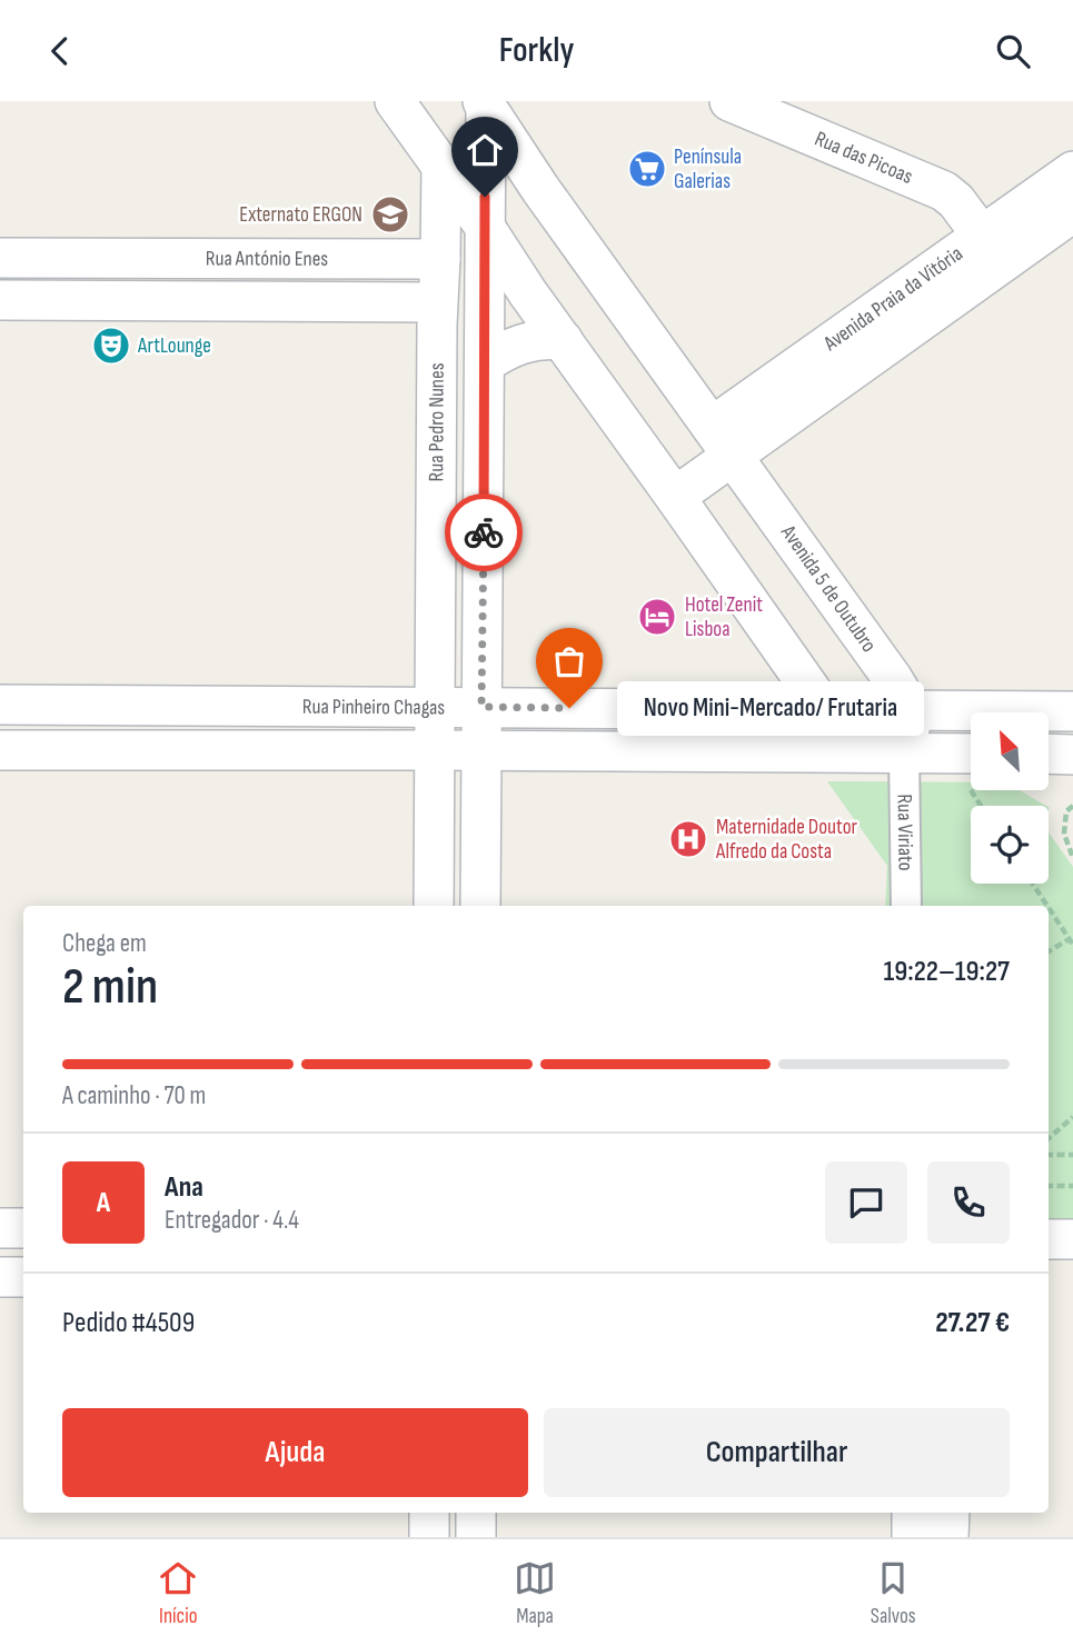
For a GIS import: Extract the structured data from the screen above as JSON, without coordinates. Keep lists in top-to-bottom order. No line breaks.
{"streets":{"street":["Rua das Picoas","Rua António Enes","Avenida Praia da Vitória","Rua Pedro Nunes","Avenida 5 de Outubro","Rua Pinheiro Chagas","Rua Viriato"]},"crossings":[["Rua das Picoas","Avenida Praia da Vitória"],["Rua António Enes","Rua Pedro Nunes"],["Avenida Praia da Vitória","Avenida 5 de Outubro"],["Rua Pedro Nunes","Rua Pinheiro Chagas"],["Avenida 5 de Outubro","Rua Pinheiro Chagas"],["Rua Pinheiro Chagas","Rua Viriato"]],"places":{"supermarket":["Península Galerias"],"school or university":["Externato ERGON"],"theatre":["ArtLounge"],"hotel":["Hotel Zenit Lisboa"],"other":["Novo Mini-Mercado/ Frutaria"],"hospital":["Maternidade Doutor Alfredo da Costa"]},"north":"top left","page":{"header":"Forkly","bubble":"Novo Mini-Mercado/ Frutaria","heading":["2 min","Chega em","19:22–19:27"],"panel":["Ana","Entregador · 4.4","Pedido #4509","27.27 €"],"bar":"A caminho · 70 m","round":"A","buttons":["Ajuda","Compartilhar"],"tabs":["Início","Mapa","Salvos"]}}
